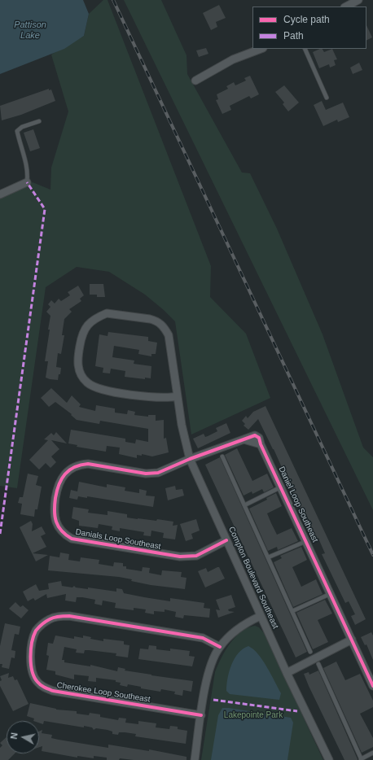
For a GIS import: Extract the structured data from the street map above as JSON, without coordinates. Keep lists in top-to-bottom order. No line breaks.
{"streets":{"street":["Daniel Loop Southeast","Danials Loop Southeast","Compton Boulevard Southeast","Cherokee Loop Southeast"]},"crossings":[["Daniel Loop Southeast","Danials Loop Southeast"],["Daniel Loop Southeast","Compton Boulevard Southeast"],["Danials Loop Southeast","Compton Boulevard Southeast"]],"water":["Pattison Lake"],"parks":["Lakepointe Park"],"legend":["Cycle path","Path"],"north":"left"}
